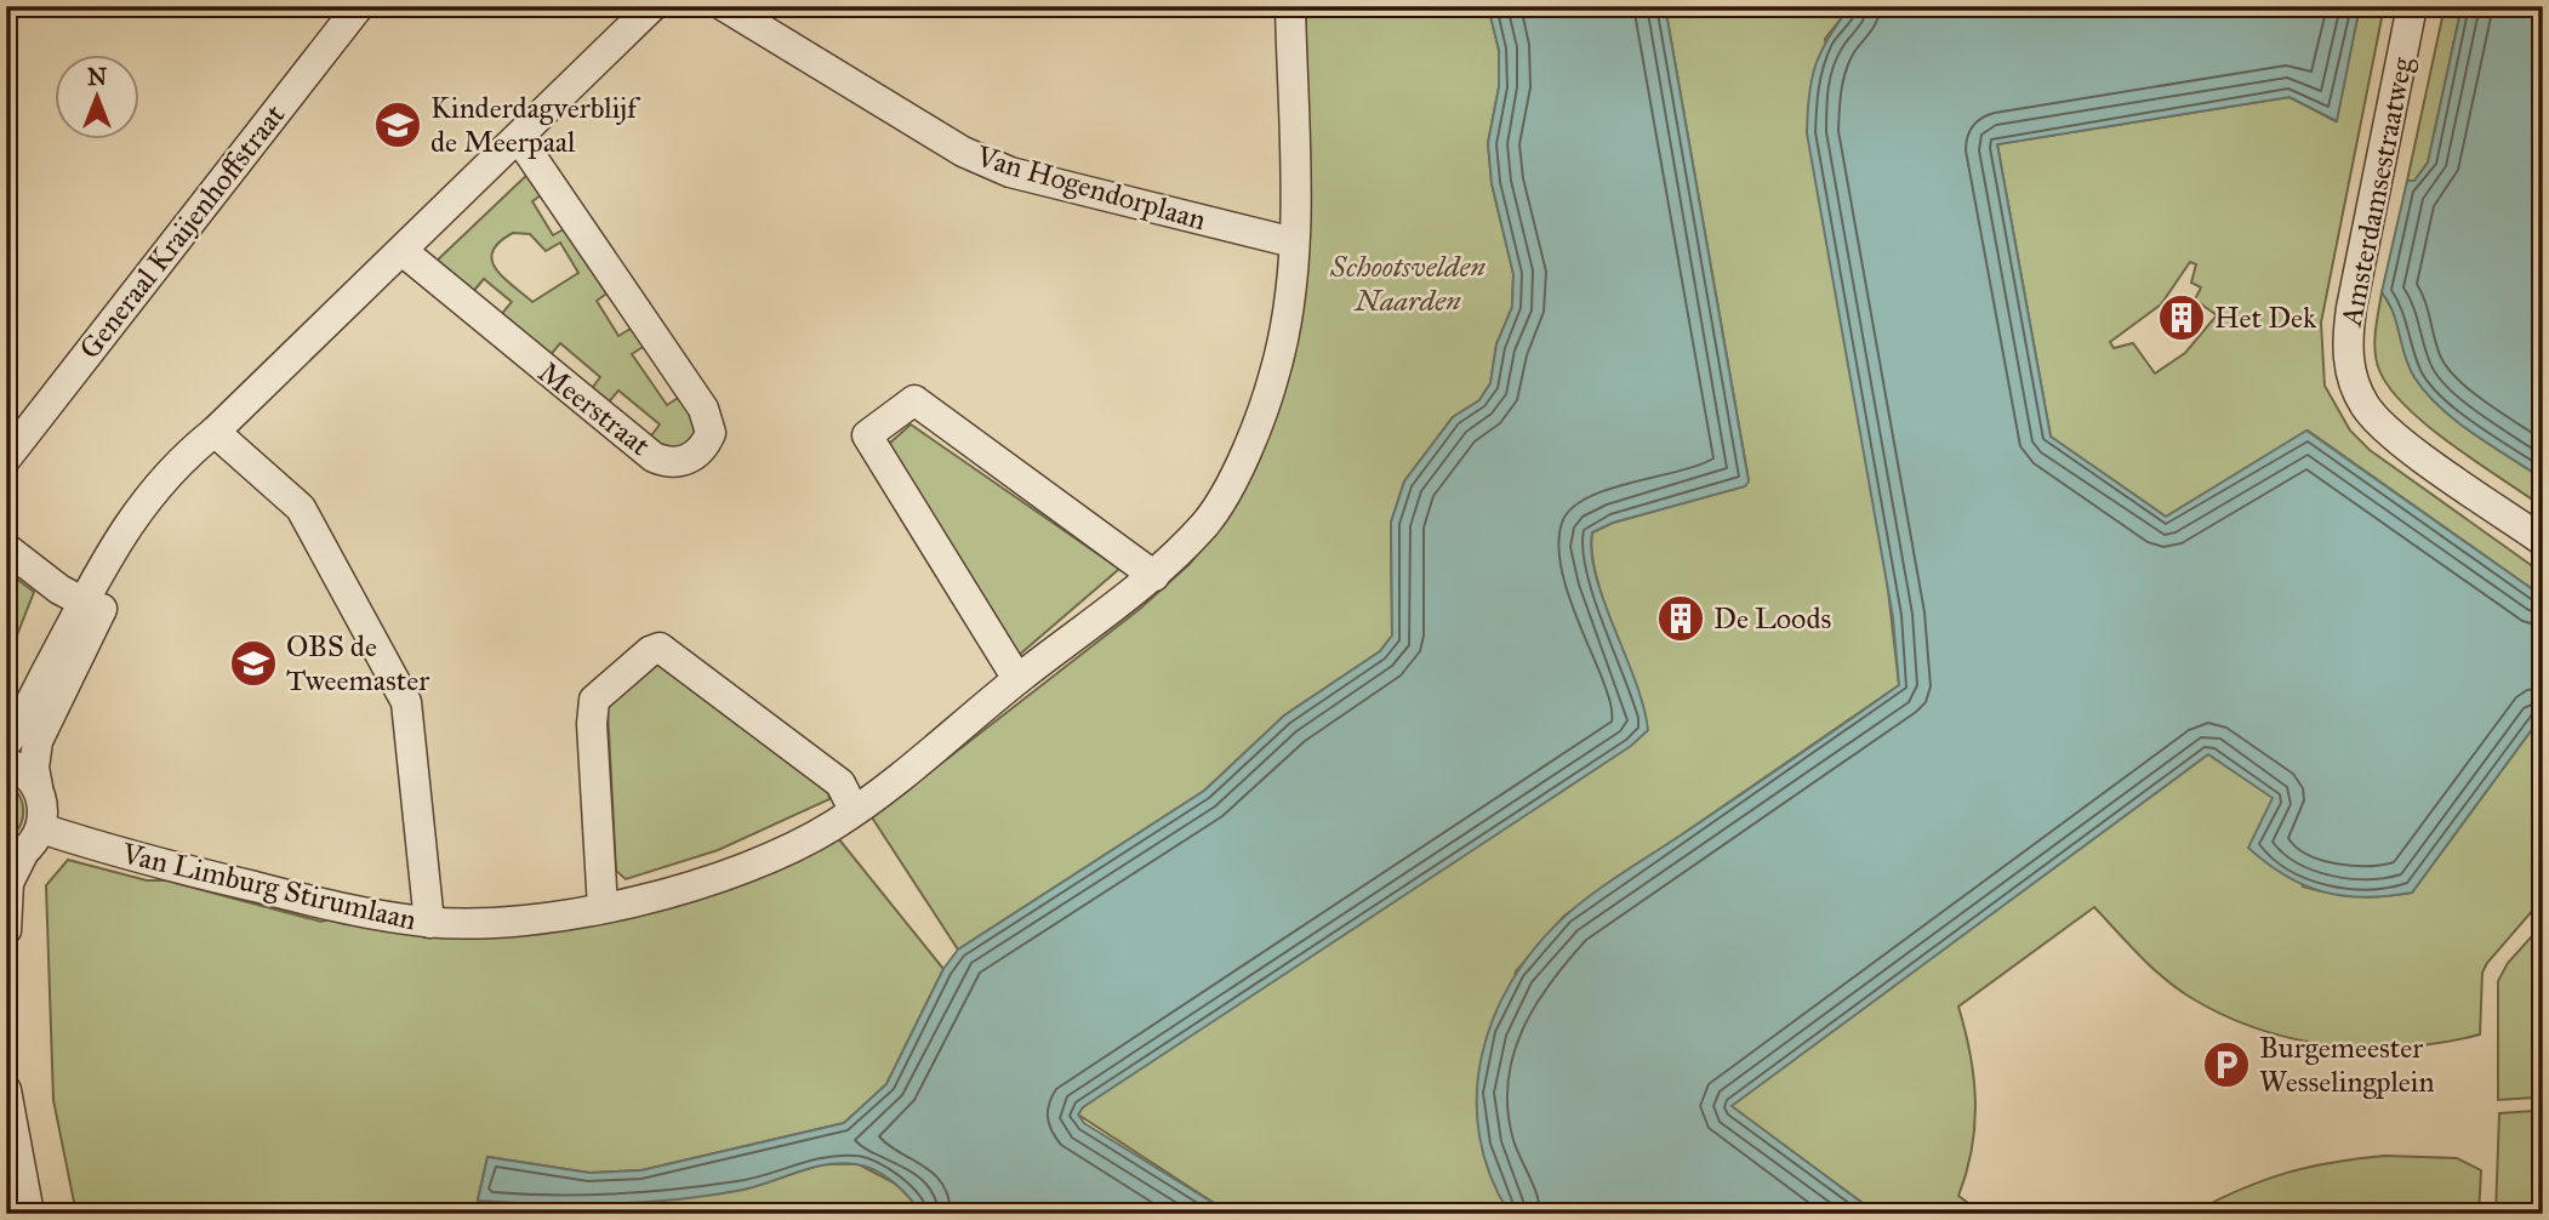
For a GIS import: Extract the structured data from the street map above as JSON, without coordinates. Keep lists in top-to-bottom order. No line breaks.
{"streets":{"street":["Van Hogendorplaan","Amsterdamsestraatweg","Generaal Kraijenhoffstraat","Meerstraat","Van Limburg Stirumlaan"]},"crossings":[["Van Hogendorplaan","Van Limburg Stirumlaan"]],"parks":["Schootsvelden Naarden"],"places":{"school or university":["Kinderdagverblijf de Meerpaal","OBS de Tweemaster"],"building":["Het Dek","De Loods"],"parking":["Burgemeester Wesselingplein"]},"north":"top"}
